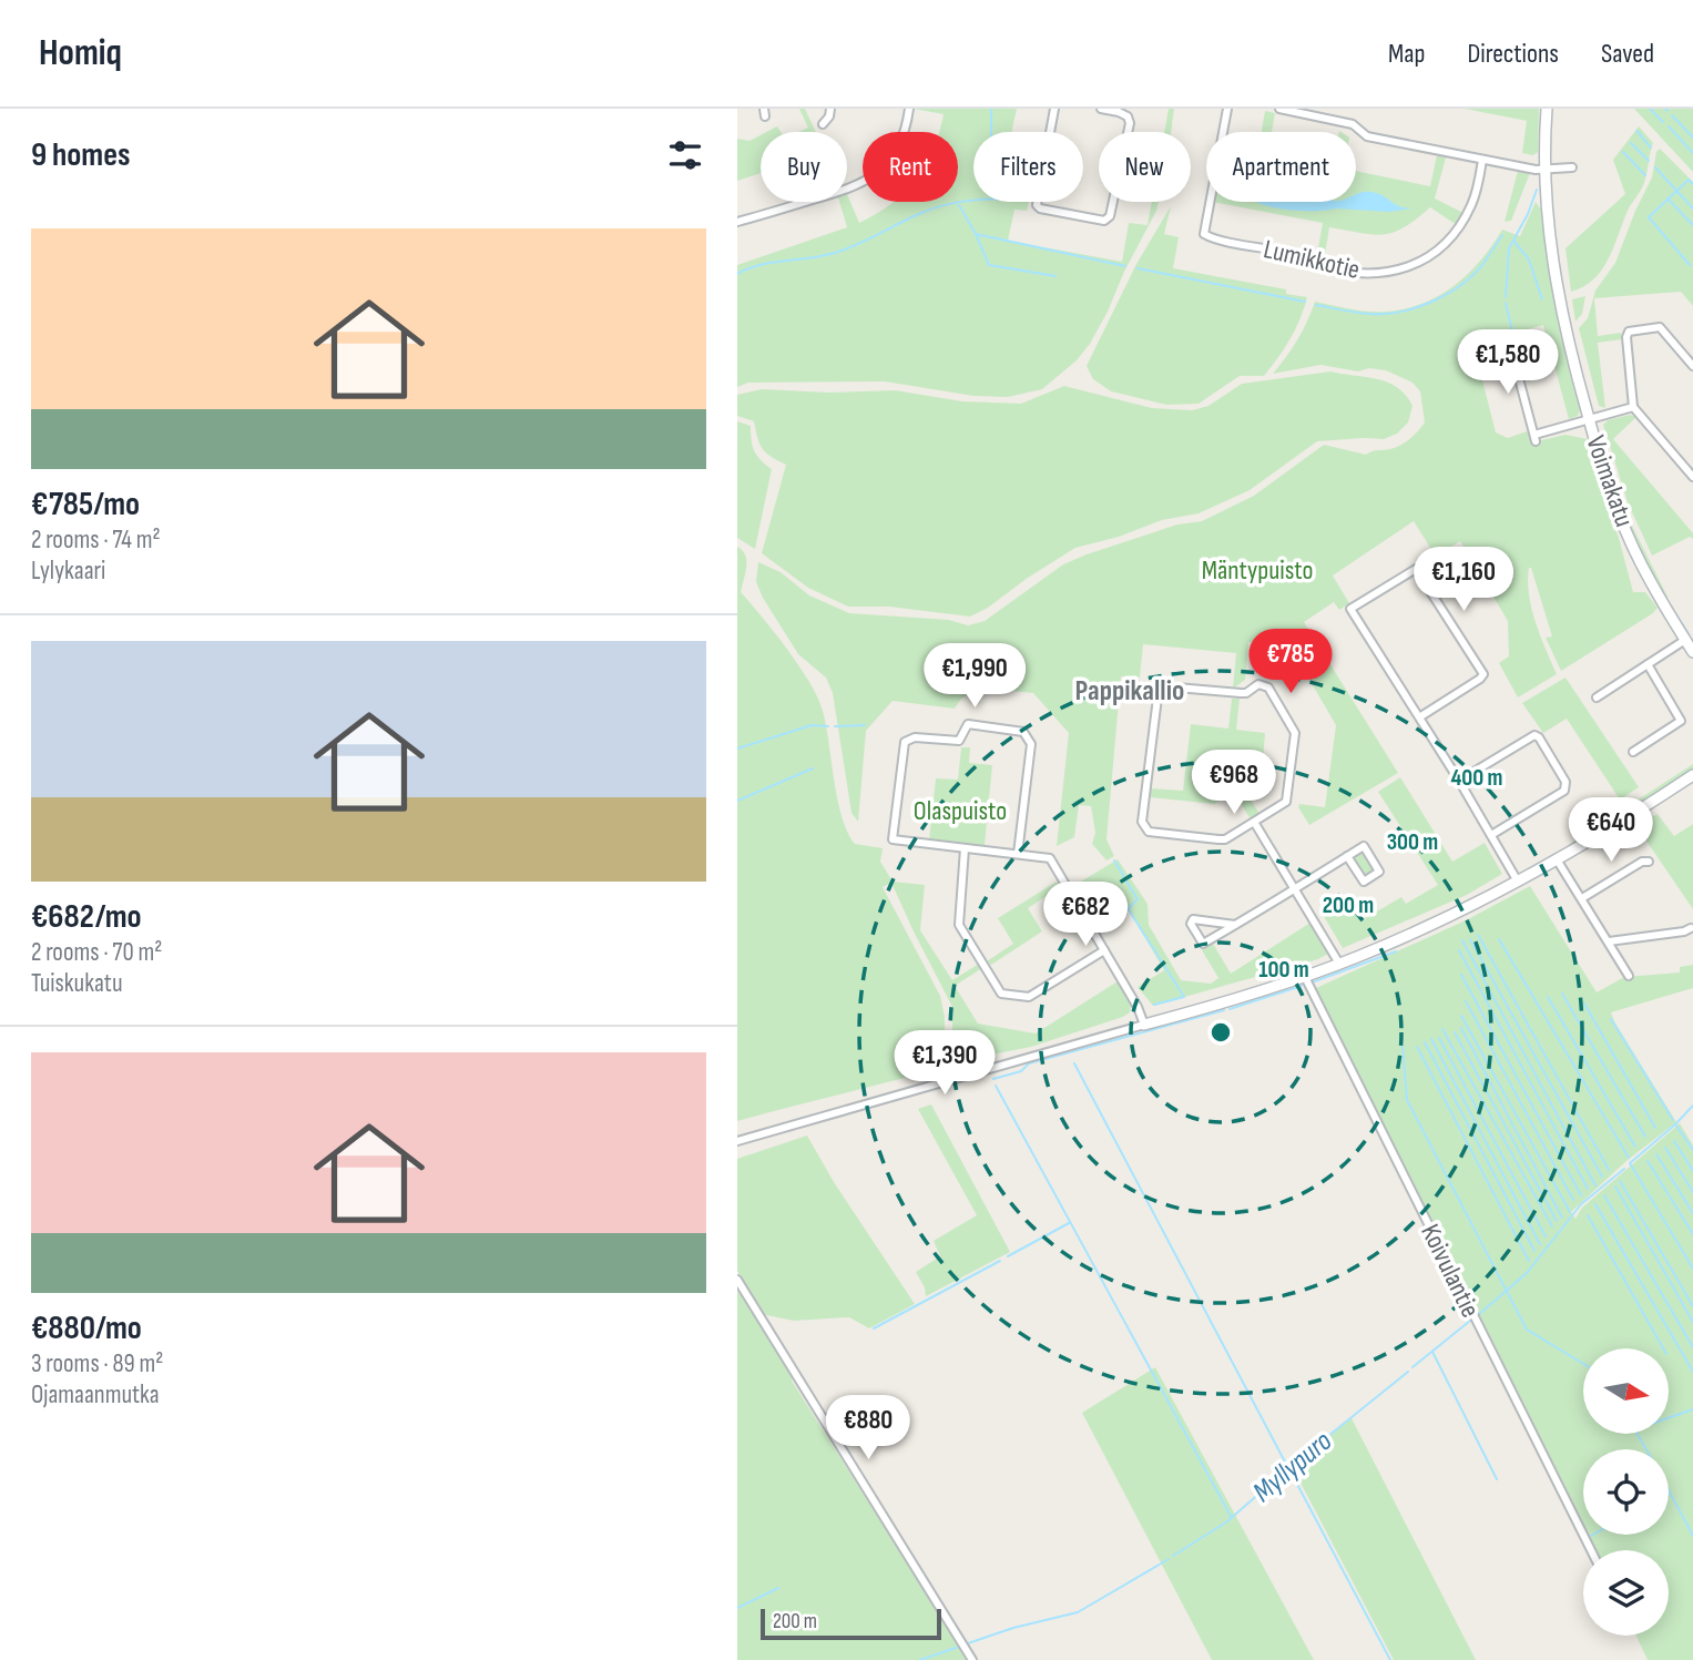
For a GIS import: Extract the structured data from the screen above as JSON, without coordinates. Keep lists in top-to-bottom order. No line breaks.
{"streets":{"street":["Lumikkotie","Voimakatu","Koivulantie"]},"districts":["Pappikallio"],"water":["Myllypuro"],"parks":["Mäntypuisto","Olaspuisto"],"scale_bar":"200 m","north":"right","page":{"header":"Homiq","nav":["Map","Directions","Saved"],"heading":"9 homes","chip":["Buy","Rent","Filters","New","Apartment"],"list":[{"name":"€785/mo","note":"2 rooms · 74 m² · Lylykaari"},{"name":"€682/mo","note":"2 rooms · 70 m² · Tuiskukatu"},{"name":"€880/mo","note":"3 rooms · 89 m² · Ojamaanmutka"}],"price":["€1,580","€1,160","€785","€1,990","€968","€640","€682","€1,390","€880"],"scale":"200 m"},"rings":["400 m","300 m","200 m","100 m"]}
